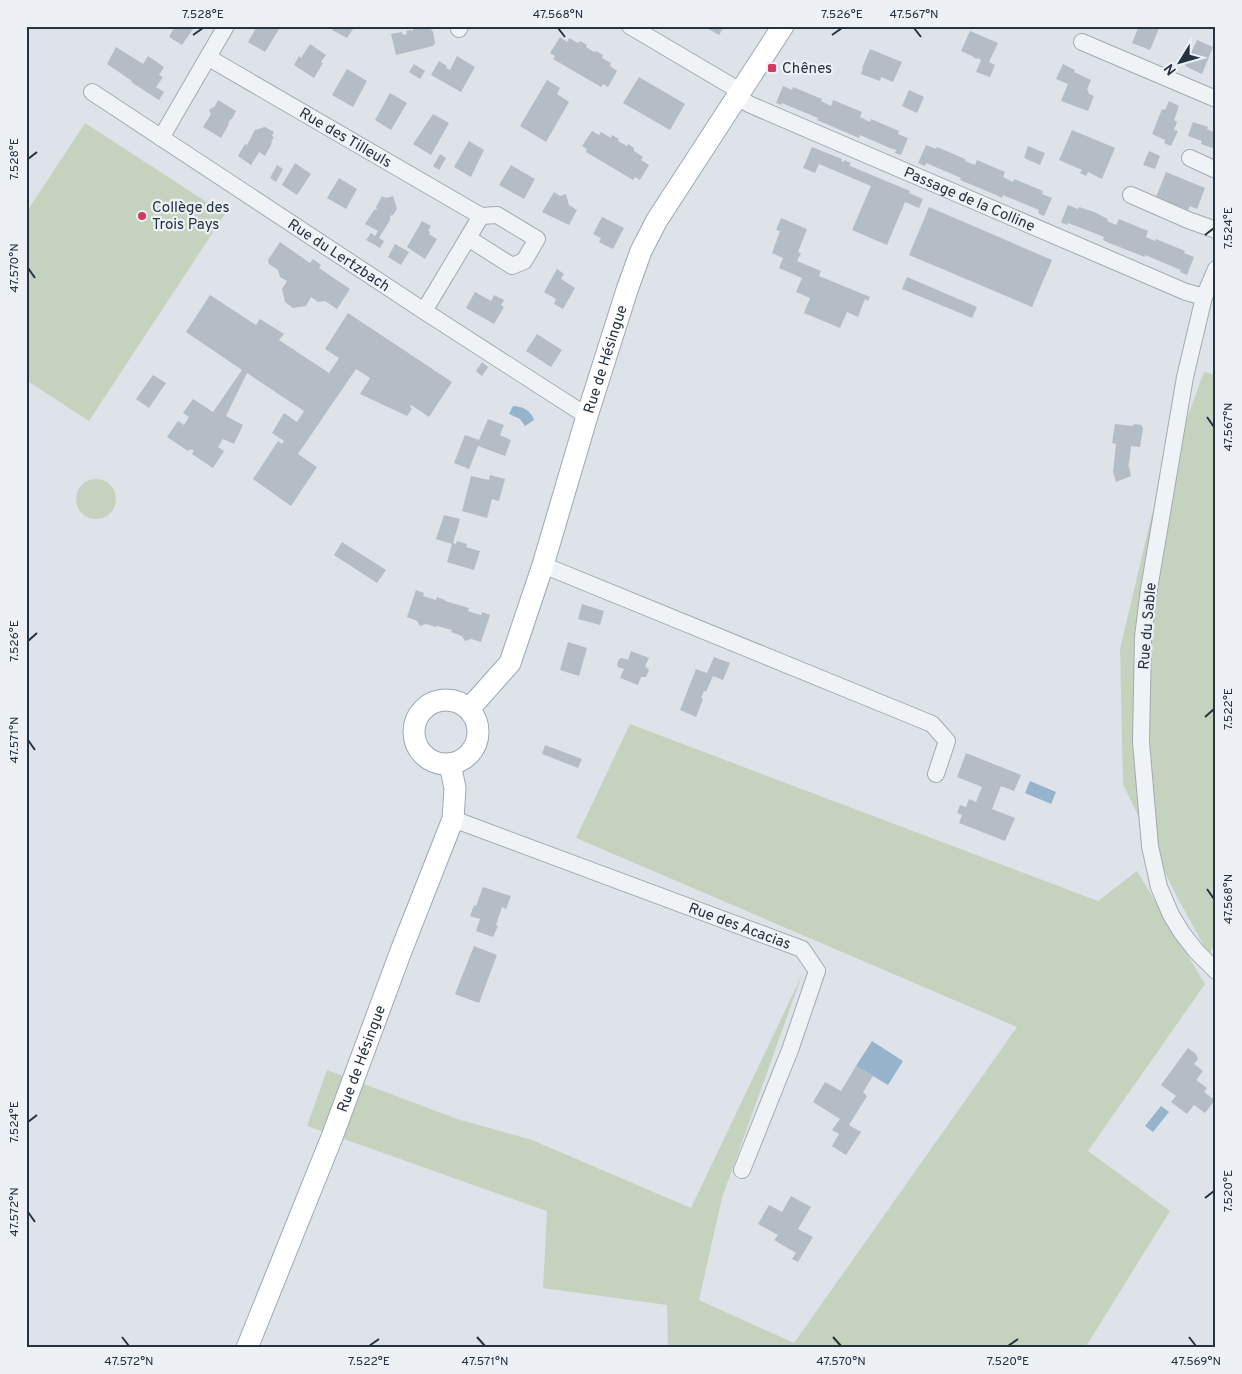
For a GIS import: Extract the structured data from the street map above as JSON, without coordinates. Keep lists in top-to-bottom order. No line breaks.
{"streets":{"main road":["Rue de Hésingue"],"street":["Rue des Tilleuls","Passage de la Colline","Rue du Lertzbach","Rue du Sable","Rue des Acacias"]},"crossings":[["Passage de la Colline","Rue de Hésingue"],["Passage de la Colline","Rue du Sable"],["Rue du Lertzbach","Rue de Hésingue"],["Rue de Hésingue","Rue des Acacias"]],"places":{"transit":["Chênes"],"other":["Collège des Trois Pays"]},"north":"bottom left","coordinates":["7.528°E","47.568°N","7.526°E","47.567°N","7.524°E","47.570°N","7.522°E","47.571°N","7.520°E","47.572°N","47.569°N"]}
